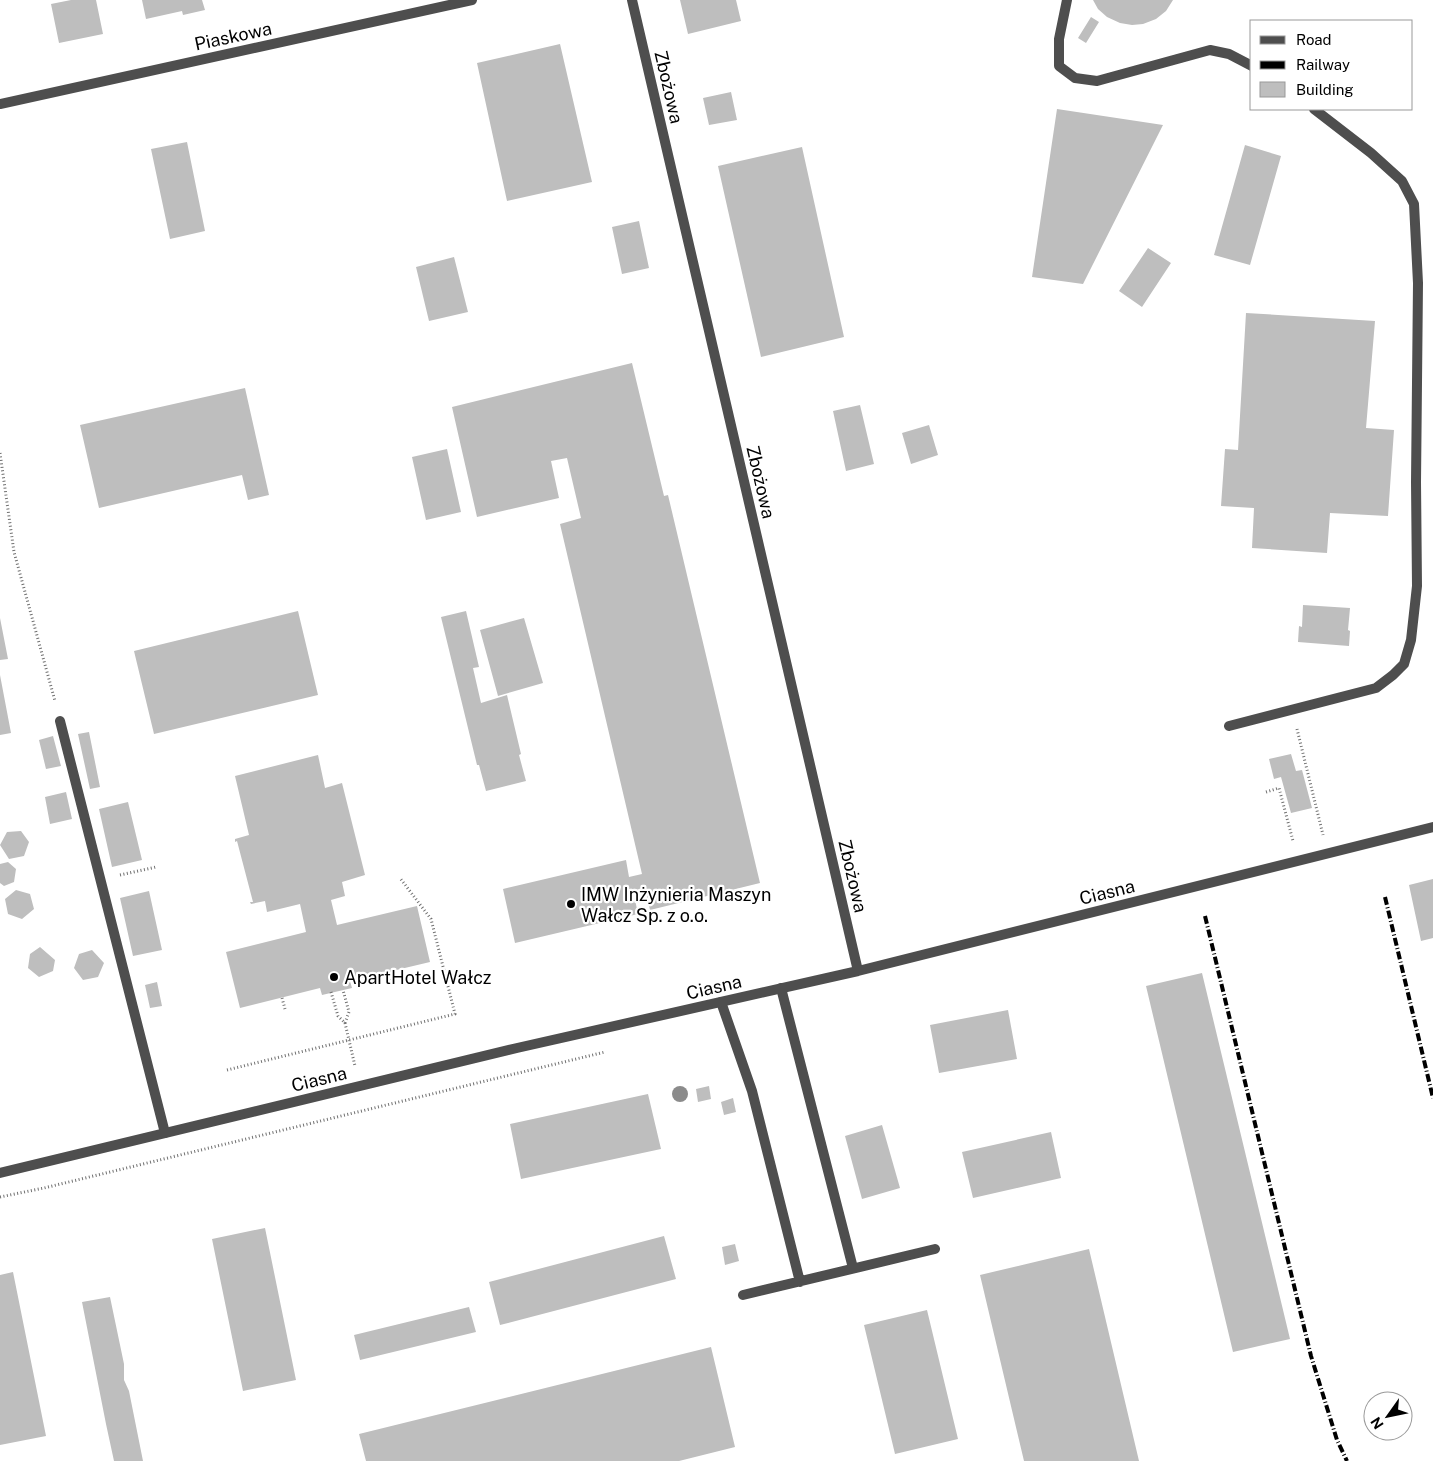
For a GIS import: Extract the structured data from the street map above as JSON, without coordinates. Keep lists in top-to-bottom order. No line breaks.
{"streets":{"street":["Piaskowa","Zbożowa","Ciasna"]},"crossings":[["Zbożowa","Ciasna"]],"places":["IMW Inżynieria Maszyn Wałcz Sp. z o.o.","ApartHotel Wałcz"],"legend":["Road","Railway","Building"],"north":"bottom left"}
